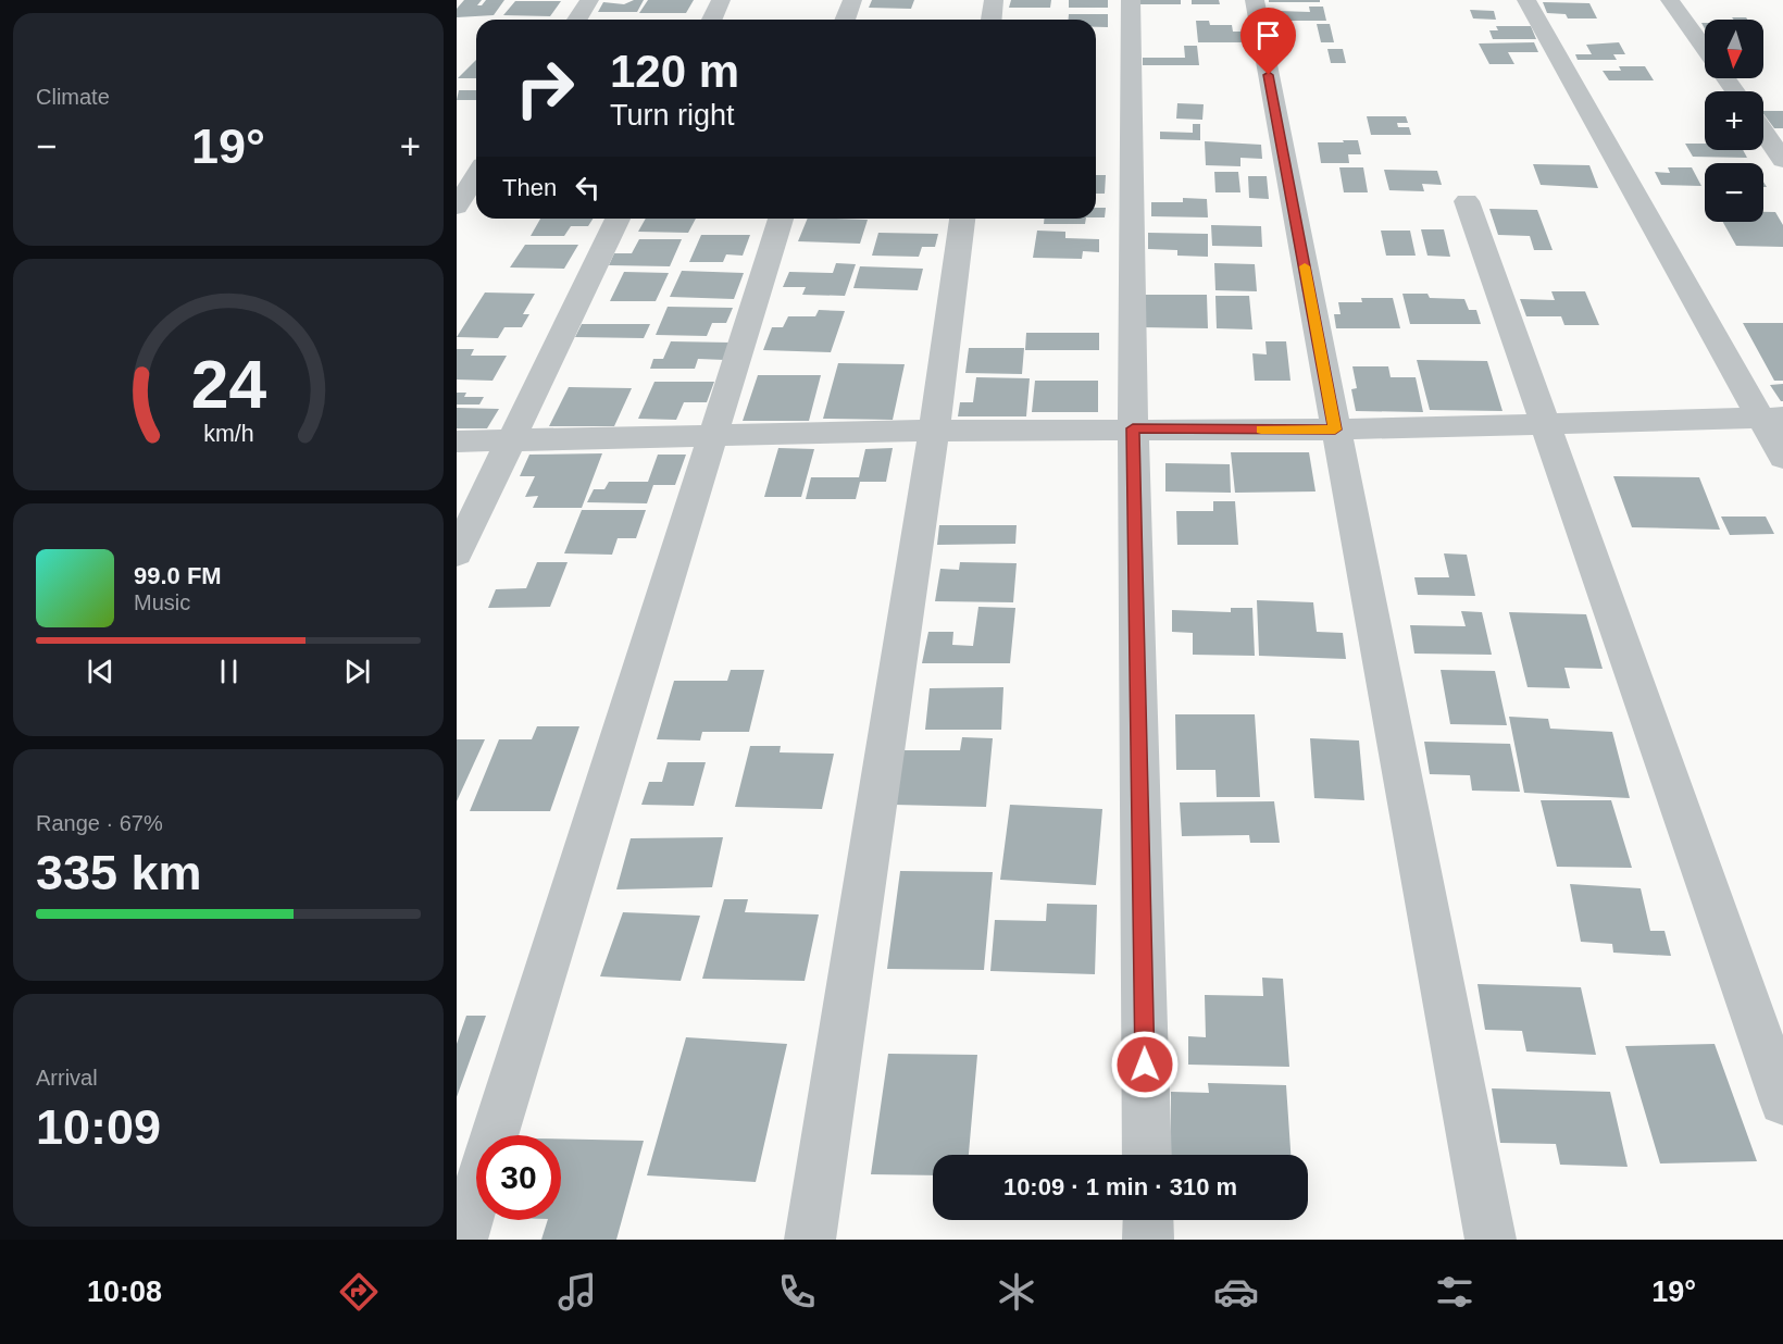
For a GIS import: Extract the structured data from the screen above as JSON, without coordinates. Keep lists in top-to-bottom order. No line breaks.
{"north":"bottom","page":{"tile":["Climate",["Range · 67%","335 km"],["Arrival","10:09"]],"map_buttons":["+","−"],"turn":["120 m","Turn right"],"heat":["−","19°","+"],"then":"Then","song":["99.0 FM","Music"],"limit":"30","trip":"10:09 · 1 min · 310 m","tabs":["10:08","19°"],"gauge":["24","km/h"]}}
